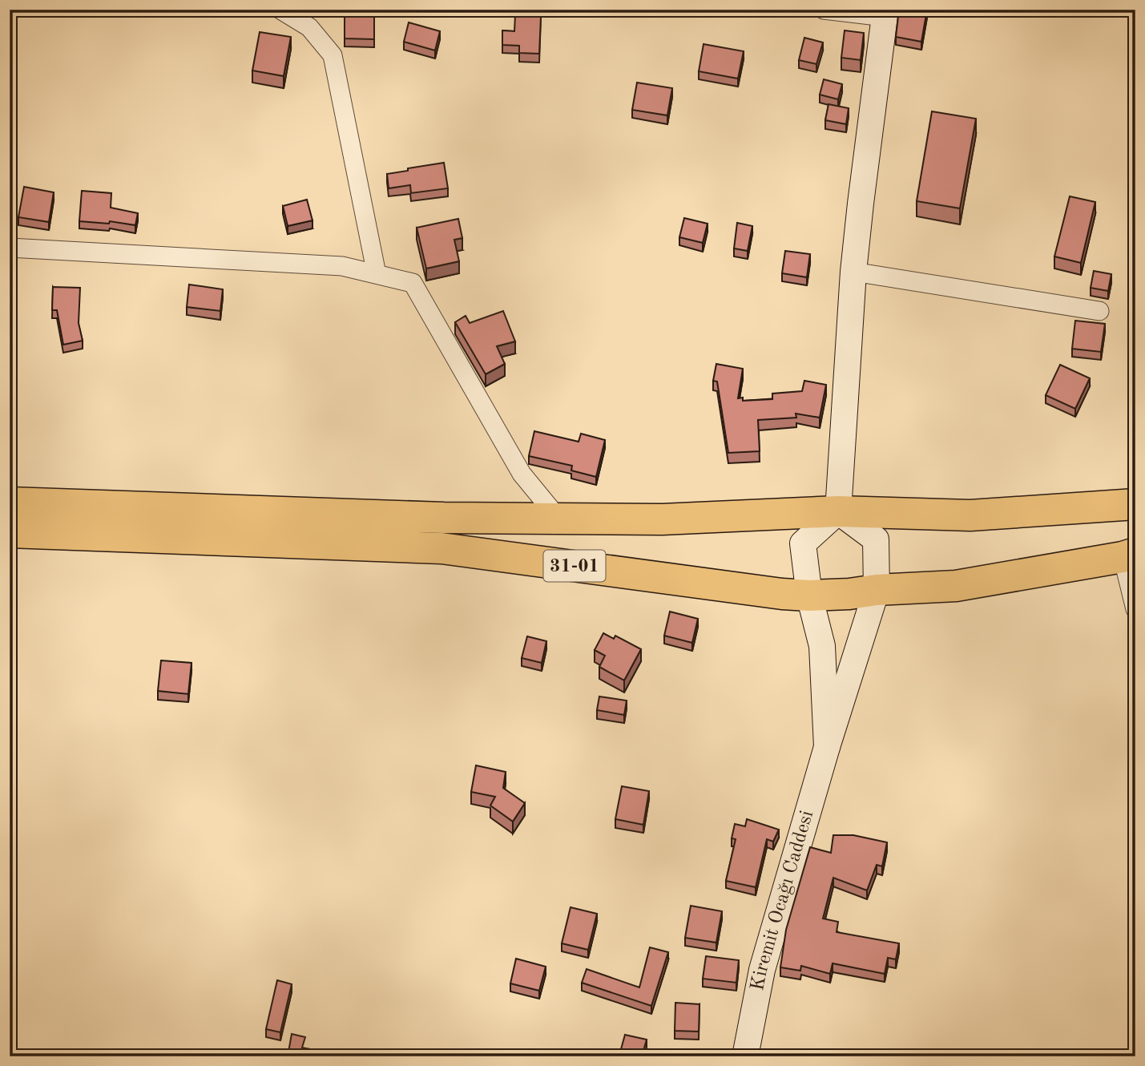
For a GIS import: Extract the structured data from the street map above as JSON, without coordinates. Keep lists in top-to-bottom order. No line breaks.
{"streets":{"highway":["31-01"],"street":["Kiremit Ocağı Caddesi"]},"crossings":[["31-01","Kiremit Ocağı Caddesi"]]}
